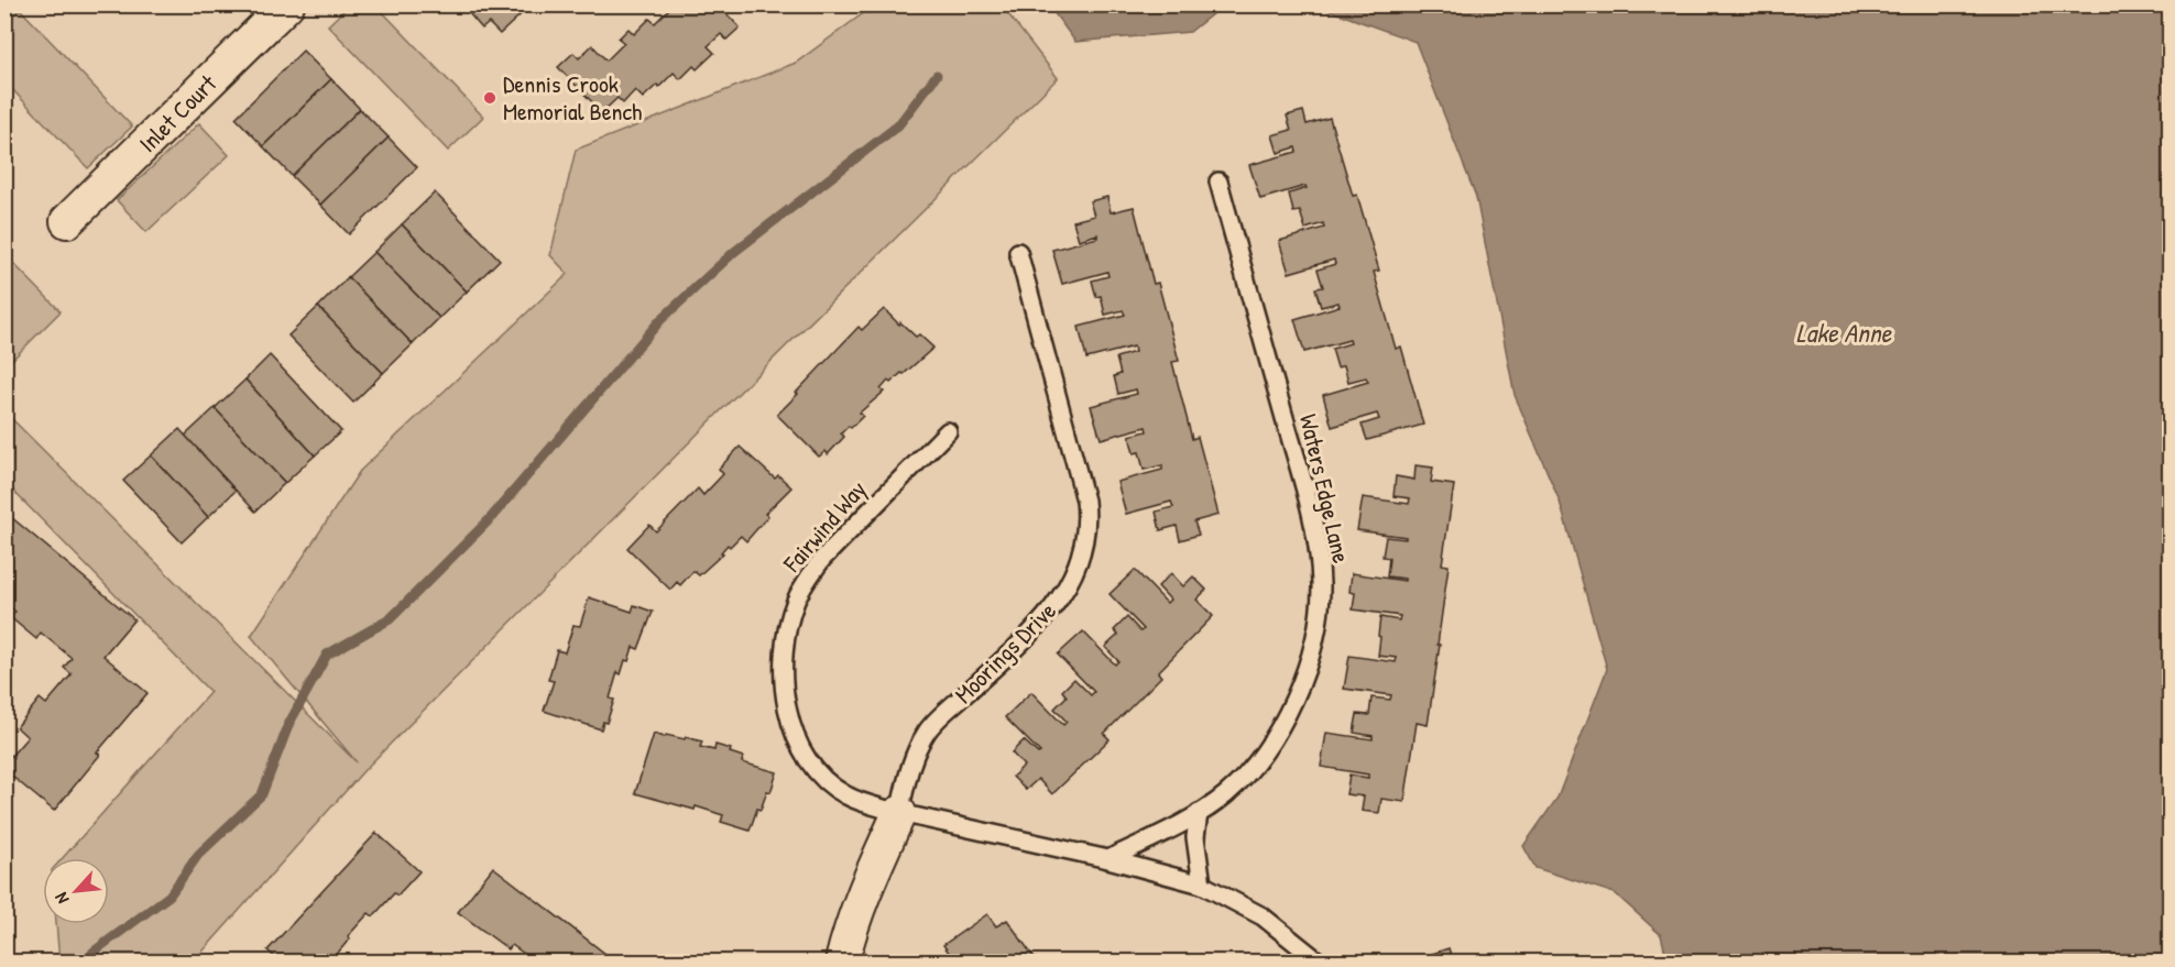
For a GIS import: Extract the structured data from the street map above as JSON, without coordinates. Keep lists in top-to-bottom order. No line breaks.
{"streets":{"street":["Inlet Court","Moorings Drive"],"lane":["Waters Edge Lane","Fairwind Way"]},"crossings":[["Fairwind Way","Moorings Drive"]],"water":["Lake Anne"],"places":["Dennis Crook Memorial Bench"],"north":"bottom left"}
